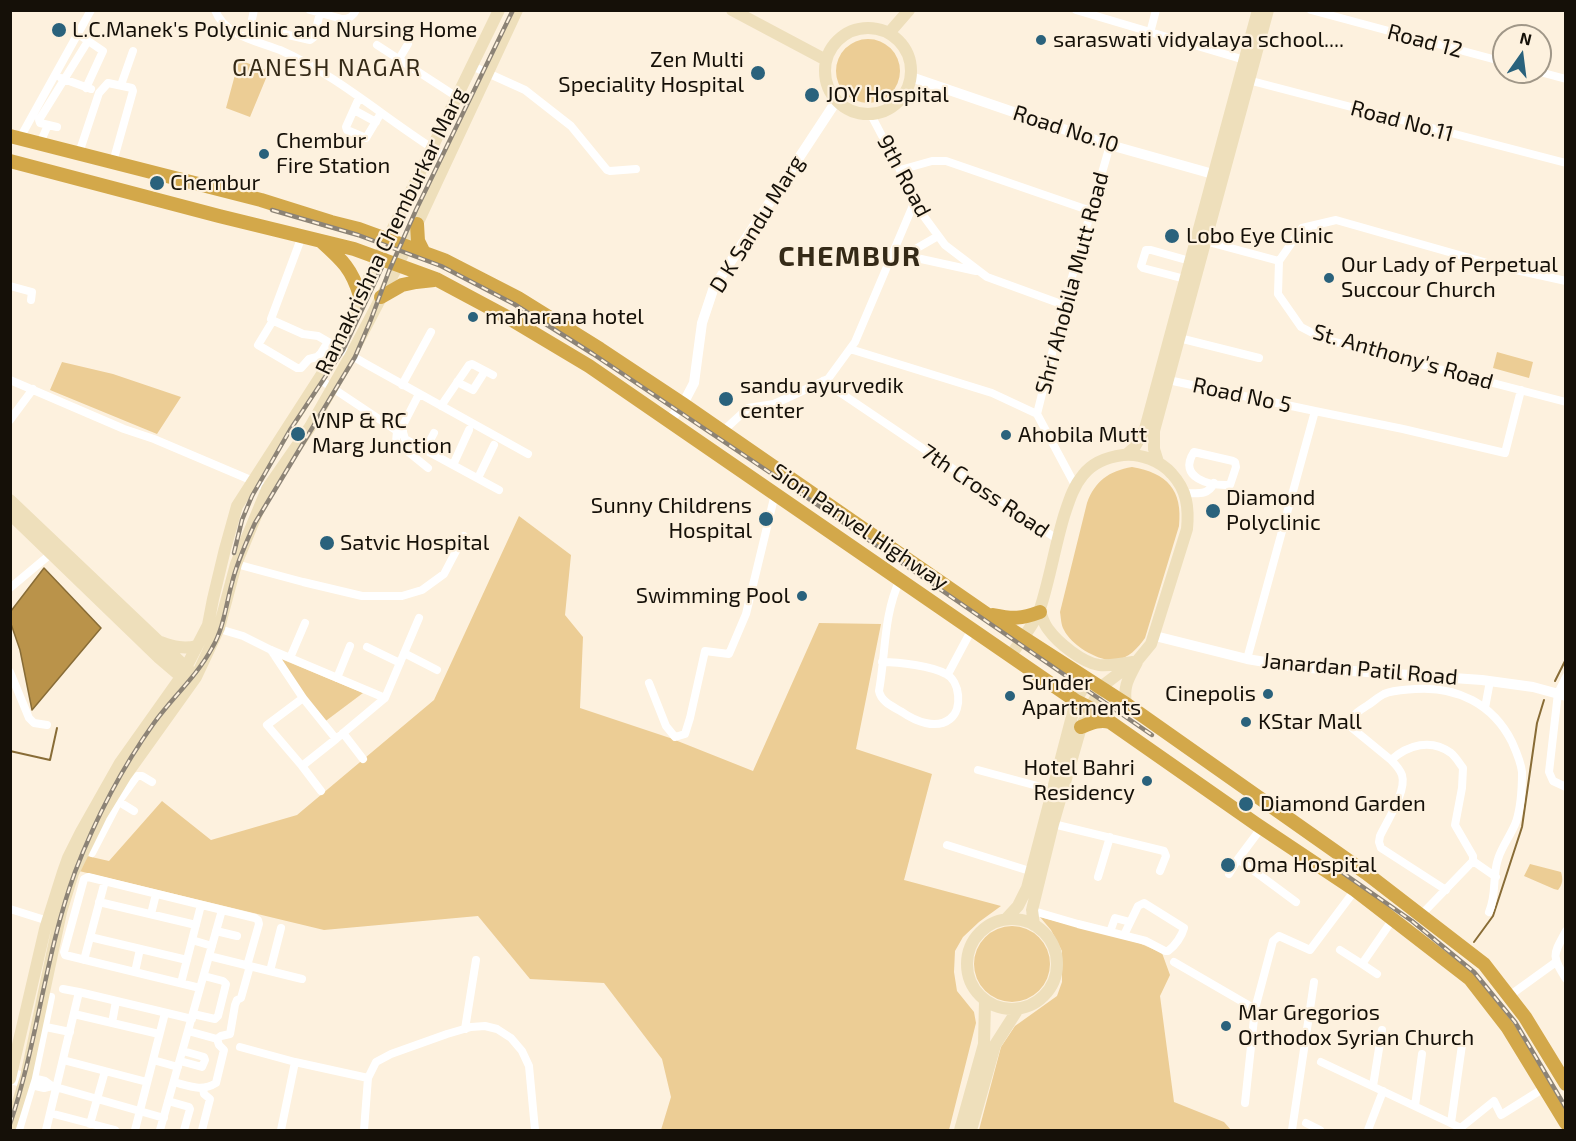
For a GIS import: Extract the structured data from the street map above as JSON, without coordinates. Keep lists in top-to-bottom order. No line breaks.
{"streets":{"highway":["Sion Panvel Highway"],"main road":["Ramakrishna Chemburkar Marg"],"street":["Road 12","Road No.11","Road No.10","9th Road","D K Sandu Marg","Shri Ahobila Mutt Road","St. Anthony's Road","Road No 5","7th Cross Road","Janardan Patil Road"]},"crossings":[["Road No.10","9th Road"],["Road No.10","D K Sandu Marg"],["Road No.10","Shri Ahobila Mutt Road"],["9th Road","D K Sandu Marg"],["9th Road","Shri Ahobila Mutt Road"],["D K Sandu Marg","Sion Panvel Highway"],["Ramakrishna Chemburkar Marg","Sion Panvel Highway"],["Shri Ahobila Mutt Road","7th Cross Road"],["Shri Ahobila Mutt Road","Janardan Patil Road"],["St. Anthony's Road","Road No 5"],["7th Cross Road","Janardan Patil Road"]],"districts":["GANESH NAGAR","CHEMBUR"],"places":["L.C.Manek's Polyclinic and Nursing Home","saraswati vidyalaya school....","Zen Multi Speciality Hospital","JOY Hospital","Chembur Fire Station","Chembur","Lobo Eye Clinic","Our Lady of Perpetual Succour Church","maharana hotel","sandu ayurvedik center","VNP & RC Marg Junction","Ahobila Mutt","Diamond Polyclinic","Sunny Childrens Hospital","Satvic Hospital","Swimming Pool","Cinepolis","Sunder Apartments","KStar Mall","Hotel Bahri Residency","Diamond Garden","Oma Hospital","Mar Gregorios Orthodox Syrian Church"],"north":"top"}
